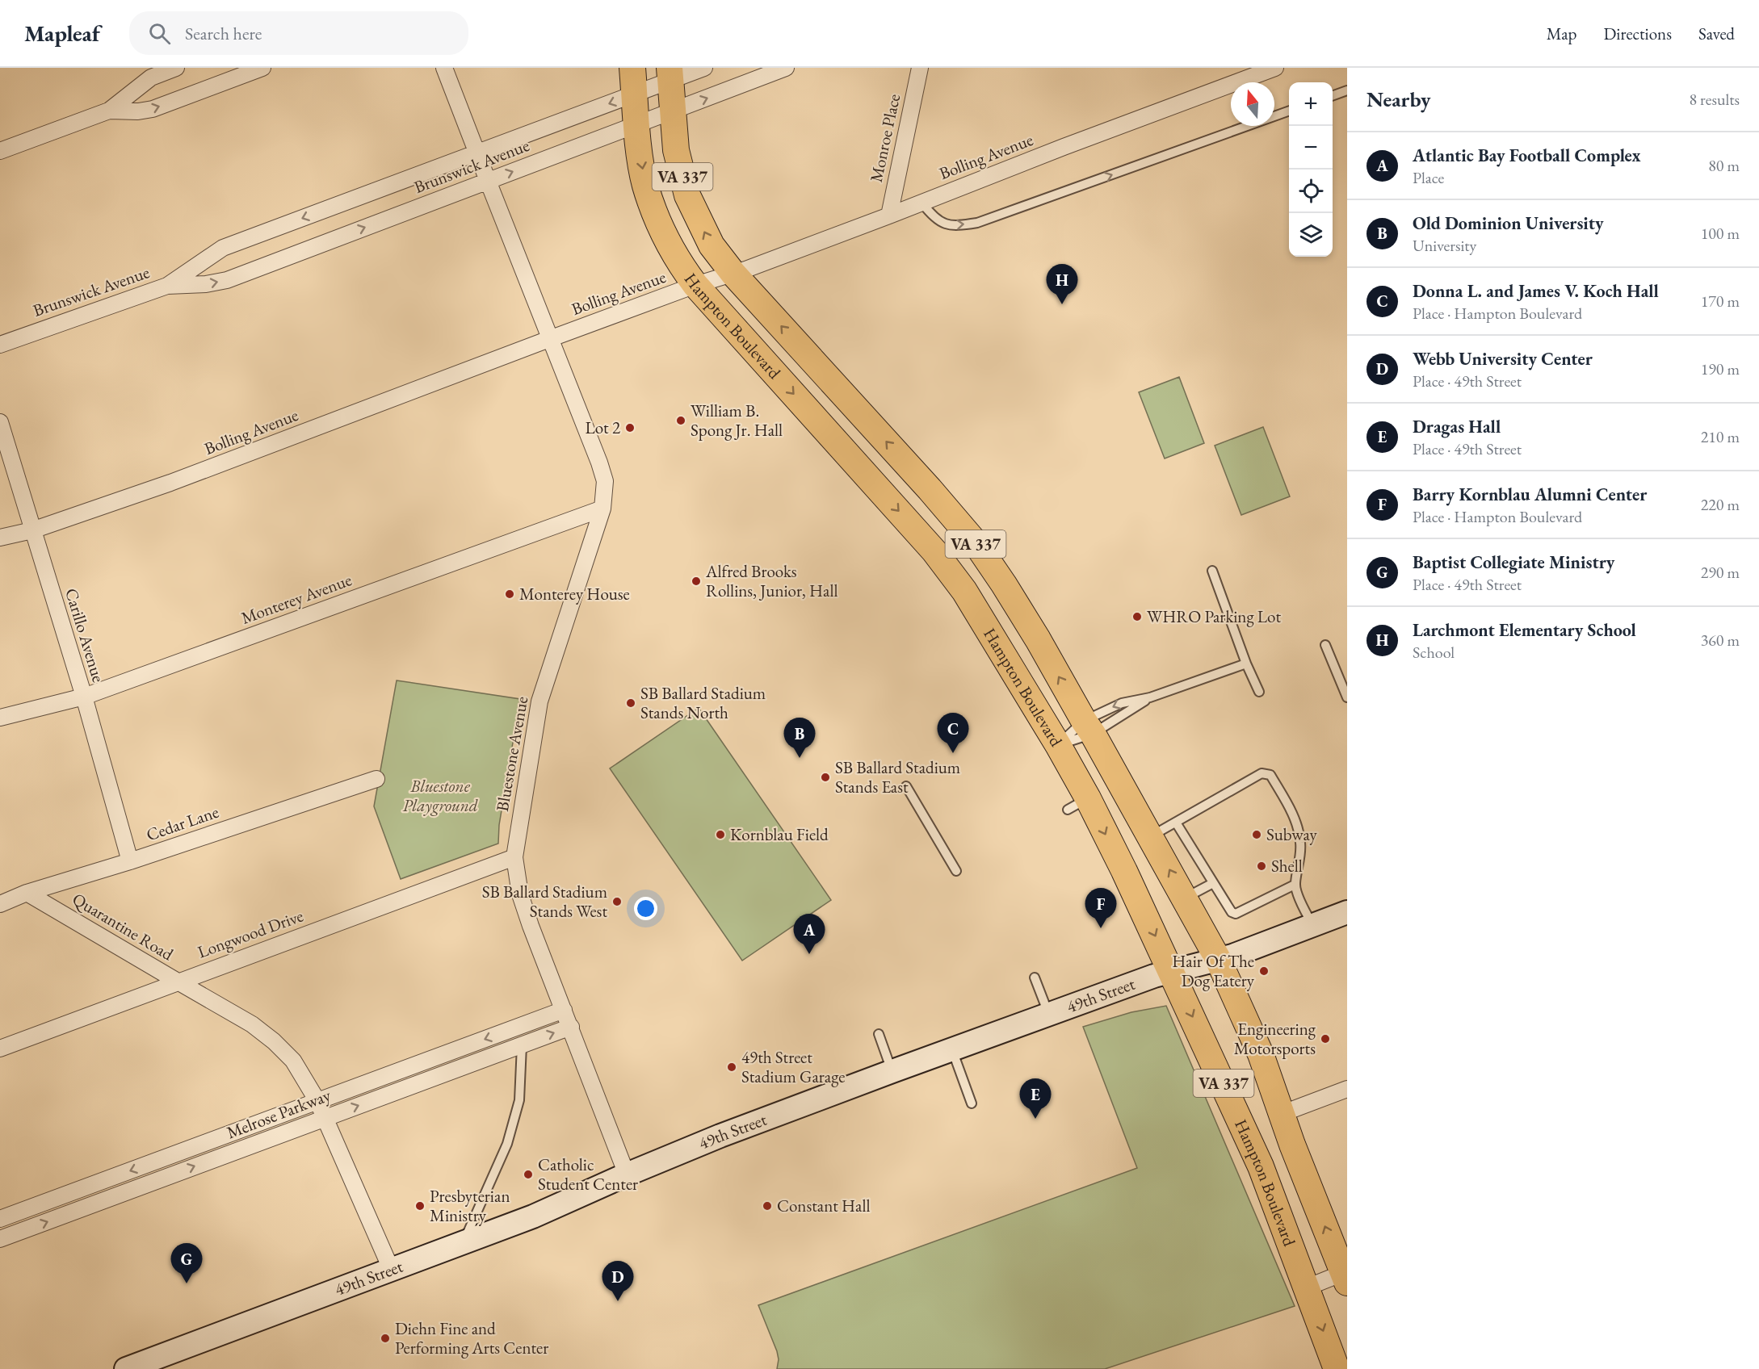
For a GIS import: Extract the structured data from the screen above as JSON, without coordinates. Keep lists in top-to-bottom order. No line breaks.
{"streets":{"main road":["VA 337","Hampton Boulevard"],"street":["Monroe Place","Bolling Avenue","Brunswick Avenue","Monterey Avenue","Carillo Avenue","Bluestone Avenue","Cedar Lane","Quarantine Road","Longwood Drive","49th Street","Melrose Parkway"]},"crossings":[["Monroe Place","Bolling Avenue"],["Bolling Avenue","Hampton Boulevard"],["Bolling Avenue","Carillo Avenue"],["Bolling Avenue","Bluestone Avenue"],["Brunswick Avenue","Hampton Boulevard"],["Brunswick Avenue","Bluestone Avenue"],["Hampton Boulevard","49th Street"],["Monterey Avenue","Carillo Avenue"],["Monterey Avenue","Bluestone Avenue"],["Carillo Avenue","Cedar Lane"],["Bluestone Avenue","Longwood Drive"],["Bluestone Avenue","49th Street"],["Bluestone Avenue","Melrose Parkway"],["Cedar Lane","Quarantine Road"],["Quarantine Road","Longwood Drive"],["Quarantine Road","49th Street"],["Quarantine Road","Melrose Parkway"]],"parks":["Bluestone Playground"],"places":["William B. Spong Jr. Hall","Lot 2","Alfred Brooks Rollins, Junior, Hall","Monterey House","WHRO Parking Lot","SB Ballard Stadium Stands North","SB Ballard Stadium Stands East","Kornblau Field","Subway","Shell","SB Ballard Stadium Stands West","Hair Of The Dog Eatery","Engineering Motorsports","49th Street Stadium Garage","Catholic Student Center","Presbyterian Ministry","Constant Hall","Diehn Fine and Performing Arts Center"],"north":"top","page":{"header":"Mapleaf","search":"Search here","nav":["Map","Directions","Saved"],"heading":["Nearby","8 results"],"map_buttons":["+","−"],"list":[{"mark":"A","name":"Atlantic Bay Football Complex","note":"Place","value":"80 m"},{"mark":"B","name":"Old Dominion University","note":"University","value":"100 m"},{"mark":"C","name":"Donna L. and James V. Koch Hall","note":"Place · Hampton Boulevard","value":"170 m"},{"mark":"D","name":"Webb University Center","note":"Place · 49th Street","value":"190 m"},{"mark":"E","name":"Dragas Hall","note":"Place · 49th Street","value":"210 m"},{"mark":"F","name":"Barry Kornblau Alumni Center","note":"Place · Hampton Boulevard","value":"220 m"},{"mark":"G","name":"Baptist Collegiate Ministry","note":"Place · 49th Street","value":"290 m"},{"mark":"H","name":"Larchmont Elementary School","note":"School","value":"360 m"}],"pins":["H","C","B","F","A","E","G","D"]}}
